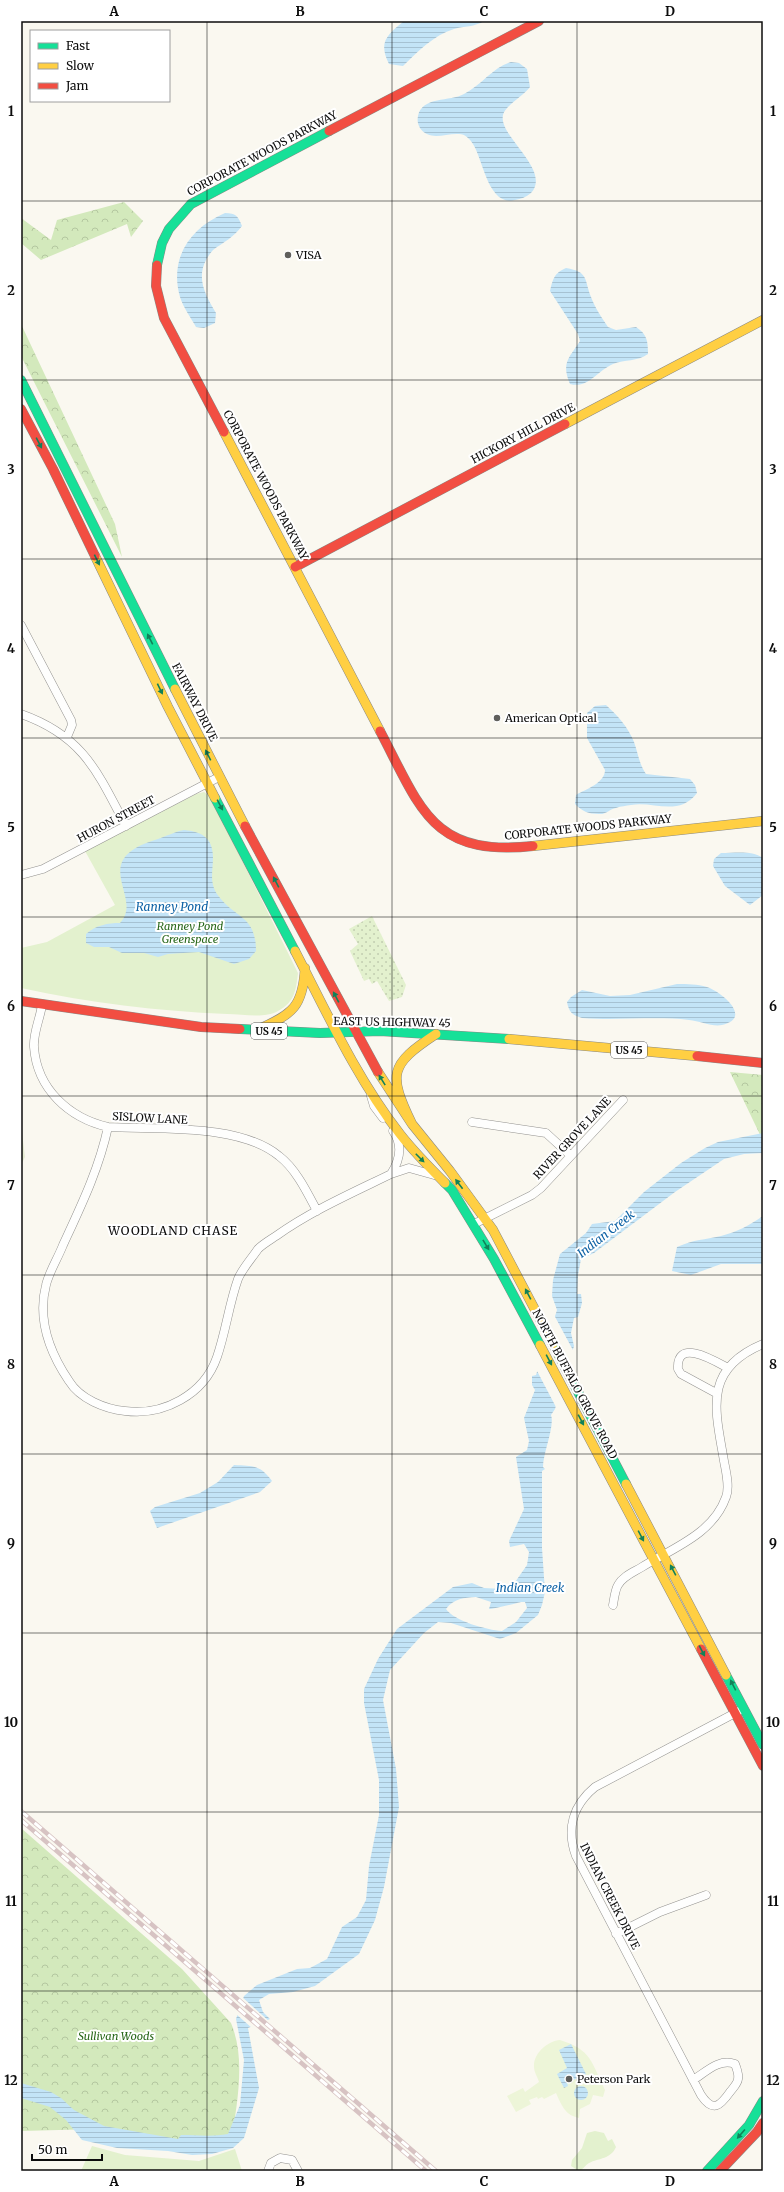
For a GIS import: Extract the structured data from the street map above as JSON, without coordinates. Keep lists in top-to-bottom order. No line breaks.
{"streets":{"main road":["CORPORATE WOODS PARKWAY","HICKORY HILL DRIVE","FAIRWAY DRIVE","EAST US HIGHWAY 45","US 45","NORTH BUFFALO GROVE ROAD"],"street":["HURON STREET","SISLOW LANE","RIVER GROVE LANE","INDIAN CREEK DRIVE"]},"crossings":[["CORPORATE WOODS PARKWAY","HICKORY HILL DRIVE"],["FAIRWAY DRIVE","HURON STREET"],["FAIRWAY DRIVE","EAST US HIGHWAY 45"],["FAIRWAY DRIVE","NORTH BUFFALO GROVE ROAD"],["EAST US HIGHWAY 45","SISLOW LANE"],["EAST US HIGHWAY 45","NORTH BUFFALO GROVE ROAD"],["RIVER GROVE LANE","NORTH BUFFALO GROVE ROAD"],["NORTH BUFFALO GROVE ROAD","INDIAN CREEK DRIVE"]],"districts":["WOODLAND CHASE"],"water":["Ranney Pond","Indian Creek"],"parks":["Ranney Pond Greenspace","Sullivan Woods"],"places":["VISA","American Optical","Peterson Park"],"legend":["Fast","Slow","Jam"],"scale_bar":"50 m","grid":{"columns":["A","B","C","D"],"rows":["1","2","3","4","5","6","7","8","9","10","11","12"]}}
